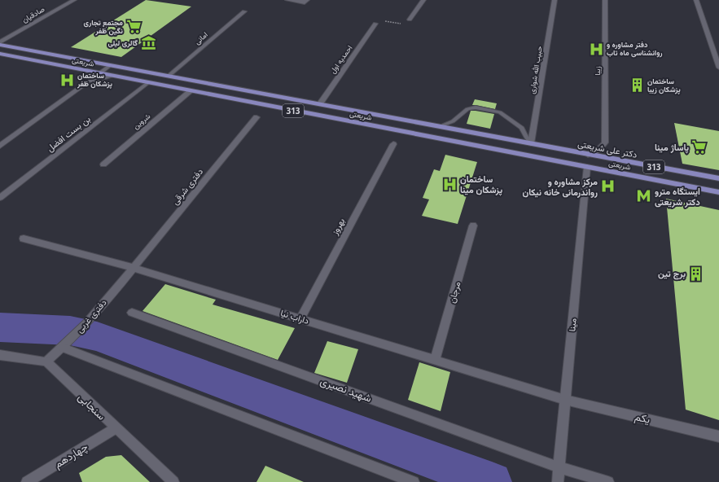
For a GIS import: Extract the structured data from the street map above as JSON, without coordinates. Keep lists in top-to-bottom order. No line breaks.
{"streets":{"main road":["شریعتی","313","دکتر علی شریعتی"],"street":["صادقیان","امانی","احمدیه اول","حبیب الله شواری","زیبا","شروین","بن بست افضل","دفتری شرقی","بهروز","مرجان","دفتری غربی","داراب نیا","مینا","شهید نصیری","سنجابی","یکم","چهاردهم"]},"crossings":[["صادقیان","شریعتی"],["امانی","شریعتی"],["احمدیه اول","شریعتی"],["شریعتی","حبیب الله شواری"],["شریعتی","شروین"],["شریعتی","بن بست افضل"],["شریعتی","دکتر علی شریعتی"],["شریعتی","مینا"],["حبیب الله شواری","دکتر علی شریعتی"],["زیبا","دکتر علی شریعتی"],["دفتری شرقی","دفتری غربی"],["دفتری شرقی","داراب نیا"],["بهروز","داراب نیا"],["مرجان","داراب نیا"],["دفتری غربی","داراب نیا"],["دفتری غربی","سنجابی"],["داراب نیا","مینا"],["داراب نیا","یکم"],["مینا","شهید نصیری"],["مینا","یکم"],["سنجابی","چهاردهم"]],"places":{"supermarket":["مجتمع تجاری نگین ظفر","پاساژ مینا"],"museum":["گالری لیلی"],"hospital":["دفتر مشاوره و روانشناسی ماه تاب","ساختمان پزشکان ظفر","ساختمان پزشكان مينا","مرکز مشاوره و رواندرمانی خانه نیکان"],"building":["ساختمان پزشکان زیبا","برج تین"],"metro station":["ایستگاه مترو دکتر شریعتی"]}}
